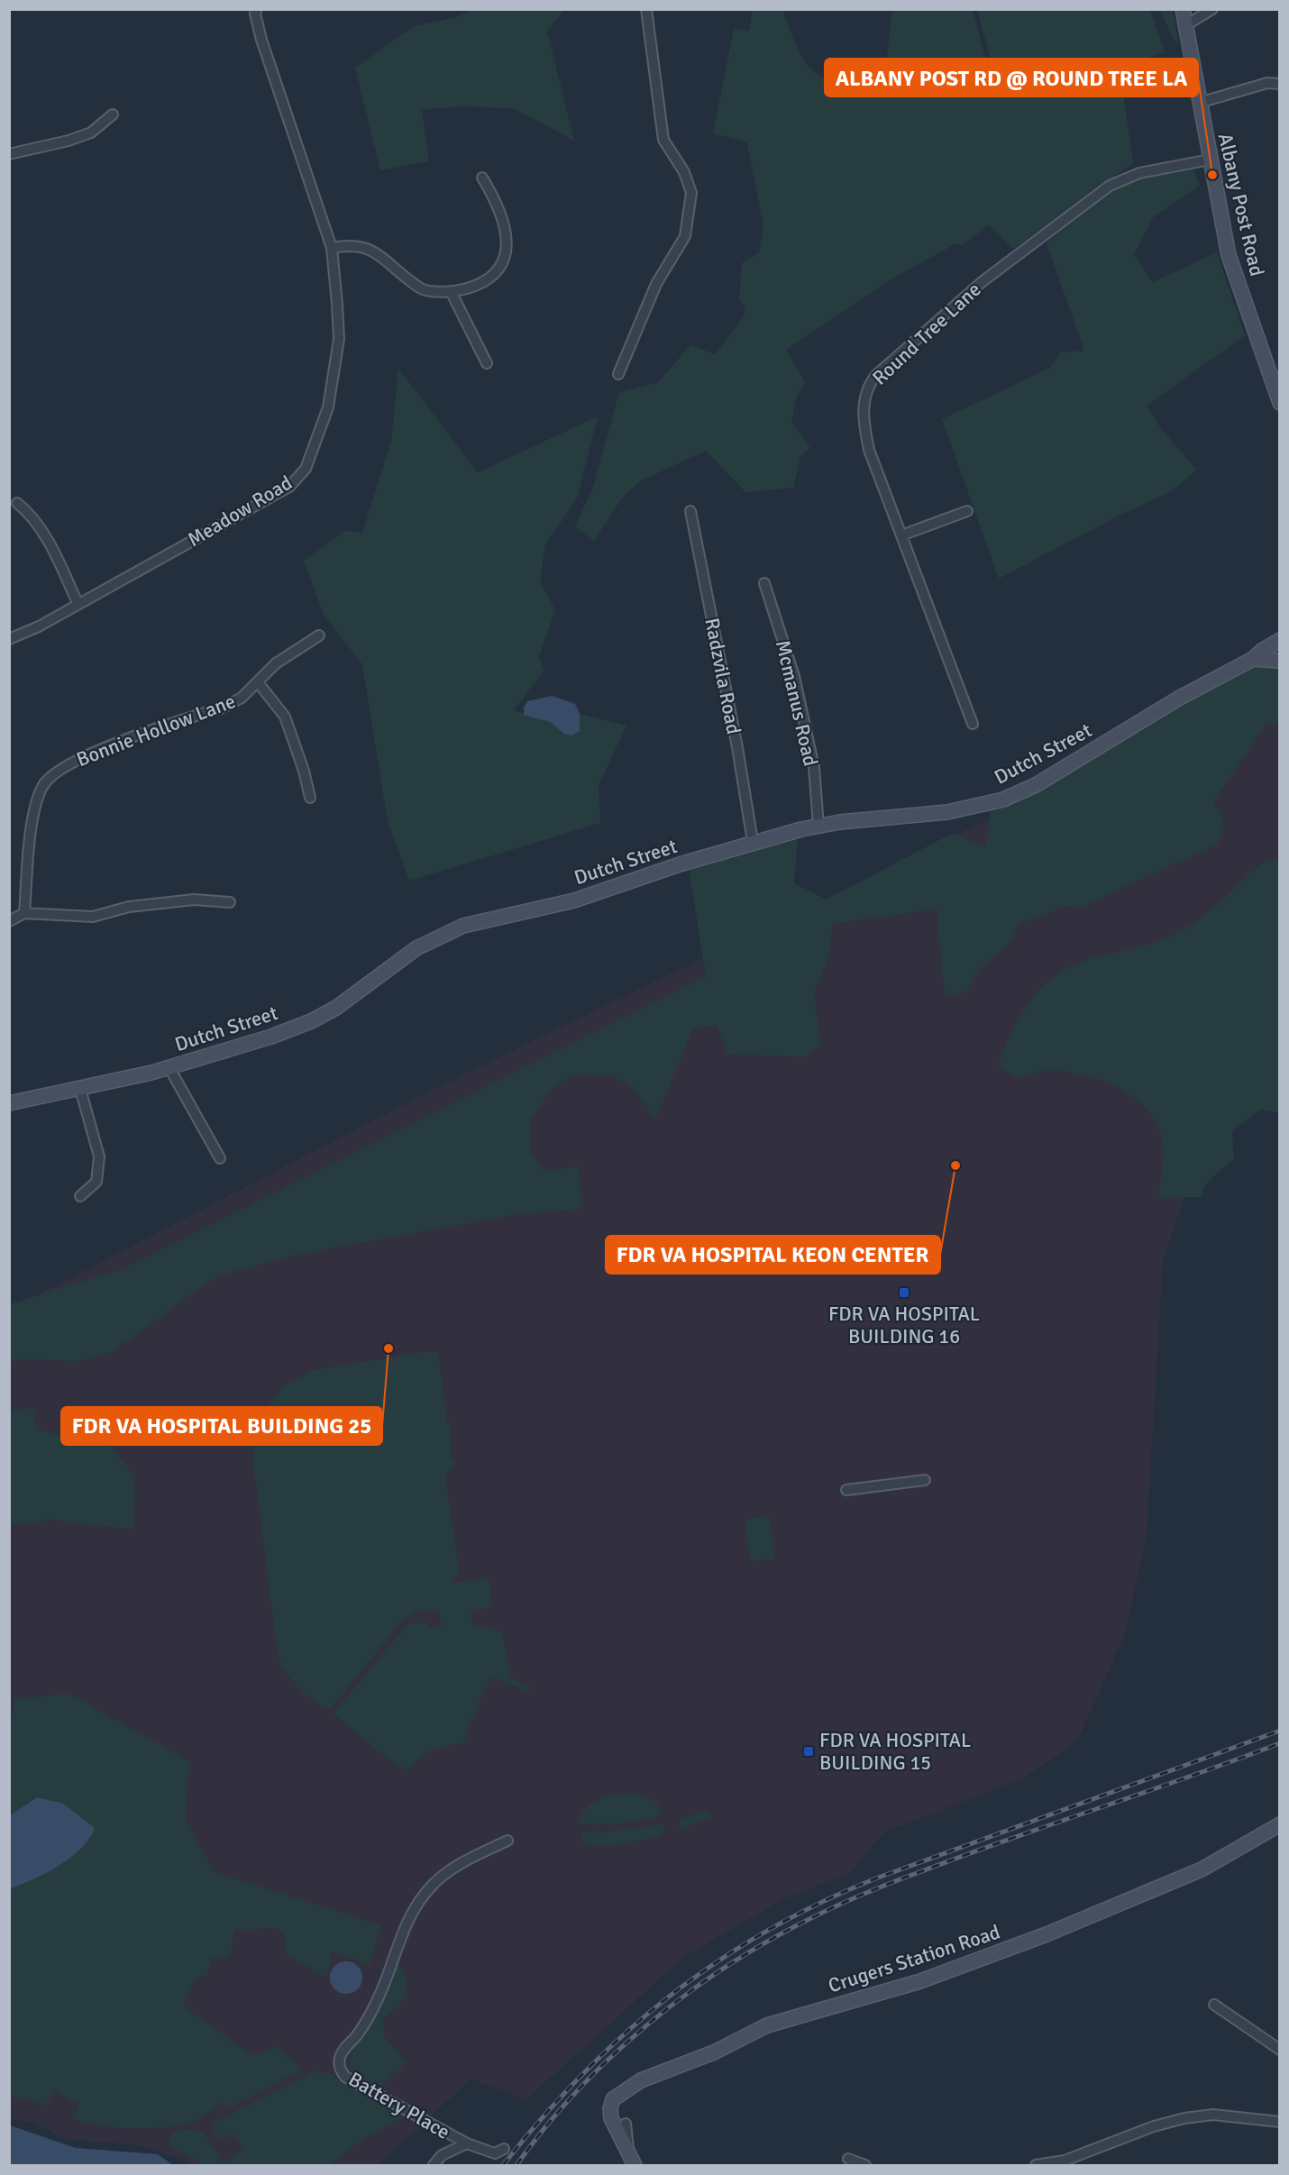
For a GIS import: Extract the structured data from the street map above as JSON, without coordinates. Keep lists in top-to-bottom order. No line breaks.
{"streets":{"street":["Albany Post Road","Round Tree Lane","Meadow Road","Radzvila Road","Mcmanus Road","Bonnie Hollow Lane","Dutch Street","Crugers Station Road","Battery Place"]},"crossings":[["Albany Post Road","Round Tree Lane"],["Radzvila Road","Dutch Street"],["Mcmanus Road","Dutch Street"]],"places":{"other":["ALBANY POST RD @ ROUND TREE LA","FDR VA HOSPITAL KEON CENTER","FDR VA HOSPITAL BUILDING 25"],"transit":["FDR VA HOSPITAL BUILDING 16","FDR VA HOSPITAL BUILDING 15"]}}
